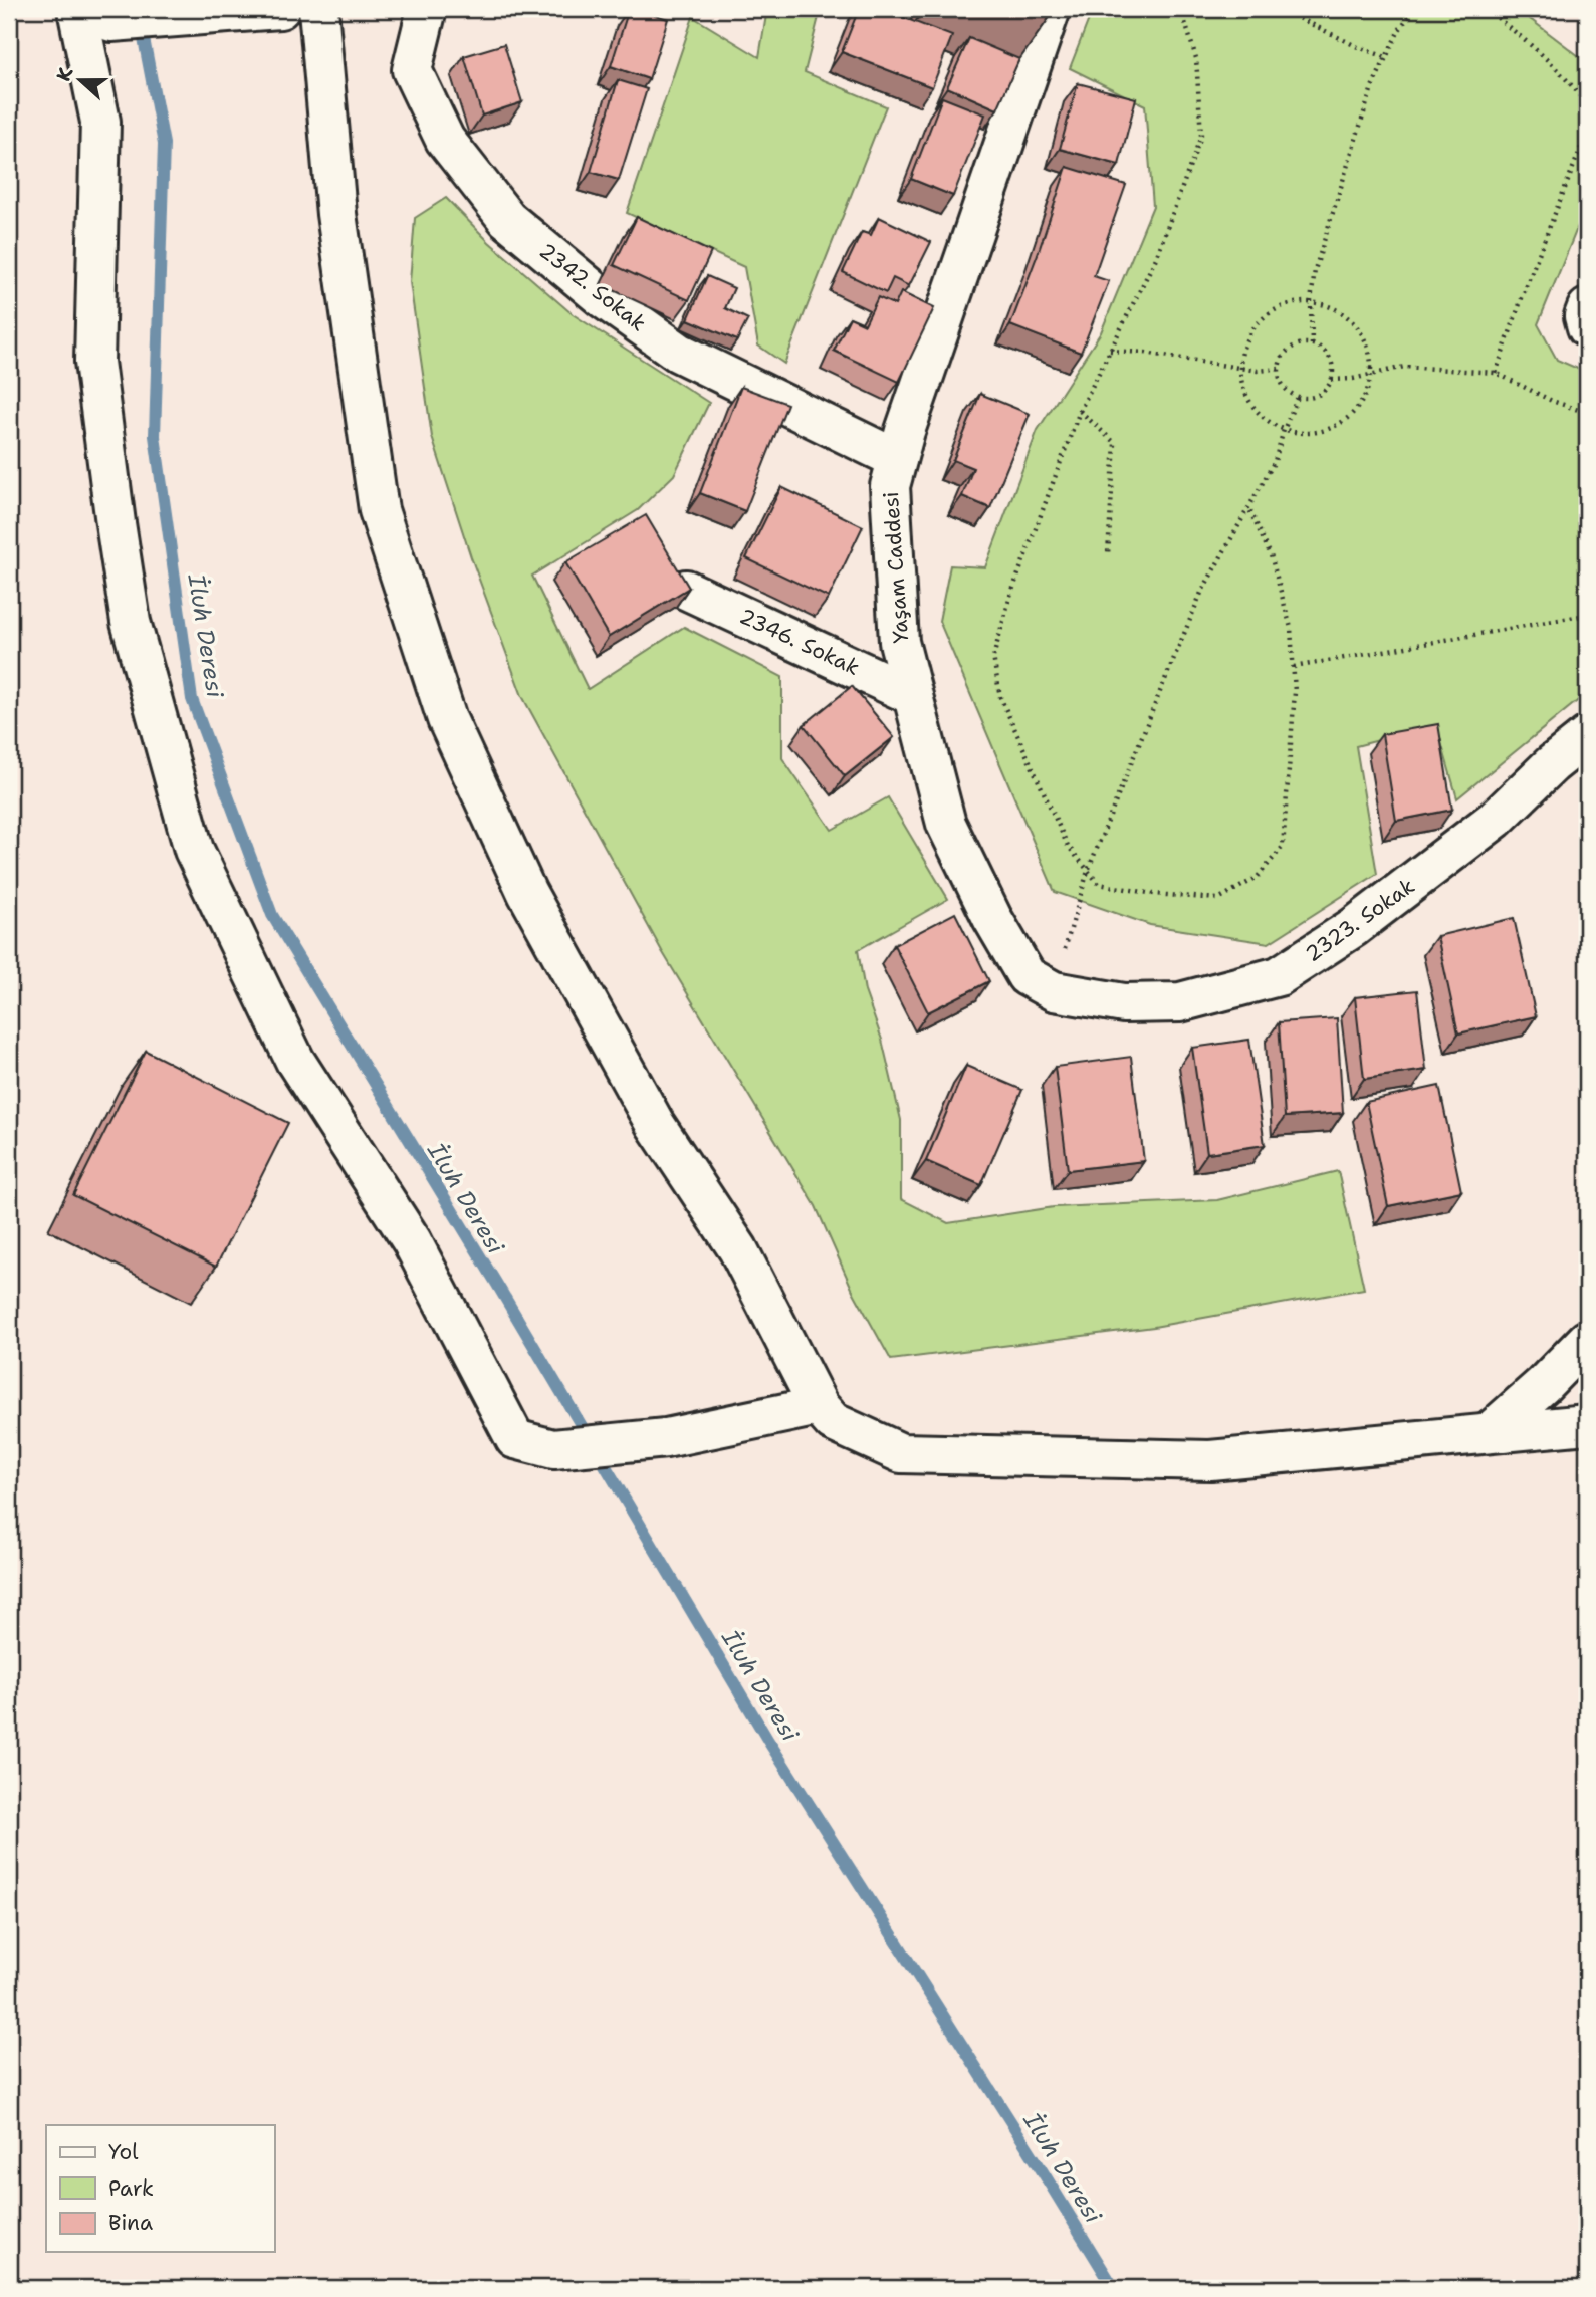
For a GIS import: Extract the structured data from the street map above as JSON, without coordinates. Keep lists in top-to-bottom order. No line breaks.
{"streets":{"street":["2342. Sokak","Yaşam Caddesi","2346. Sokak","2323. Sokak"]},"crossings":[["2342. Sokak","Yaşam Caddesi"],["Yaşam Caddesi","2346. Sokak"],["Yaşam Caddesi","2323. Sokak"]],"water":["İluh Deresi"],"legend":["Yol","Park","Bina"],"north":"left"}
